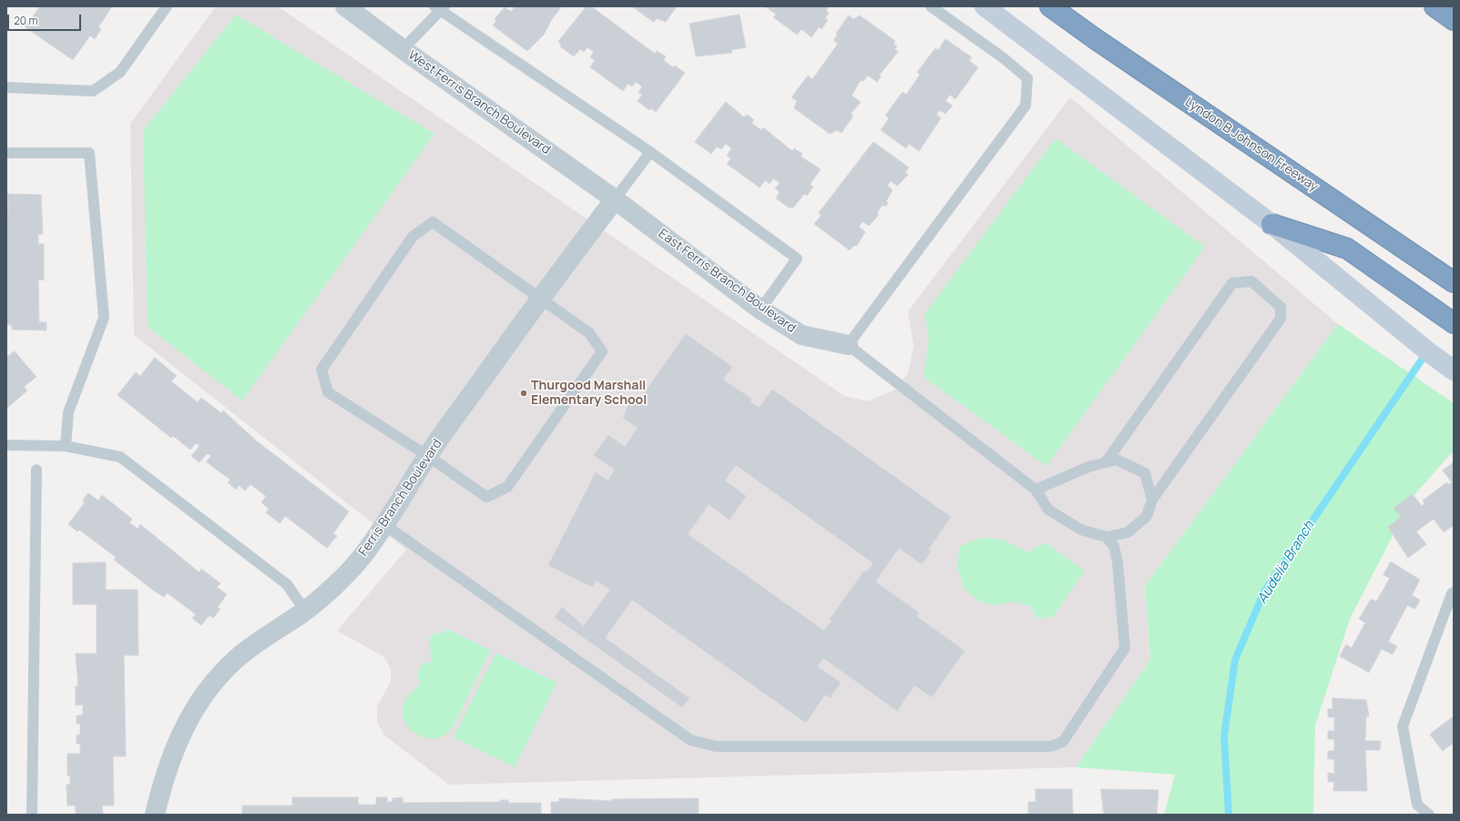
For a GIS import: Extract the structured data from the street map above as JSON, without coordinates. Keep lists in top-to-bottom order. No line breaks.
{"streets":{"highway":["Lyndon B Johnson Freeway"],"street":["West Ferris Branch Boulevard","East Ferris Branch Boulevard","Ferris Branch Boulevard"]},"crossings":[["West Ferris Branch Boulevard","East Ferris Branch Boulevard"],["West Ferris Branch Boulevard","Ferris Branch Boulevard"],["East Ferris Branch Boulevard","Ferris Branch Boulevard"]],"water":["Audelia Branch"],"places":["Thurgood Marshall Elementary School"],"scale_bar":"20 m"}
